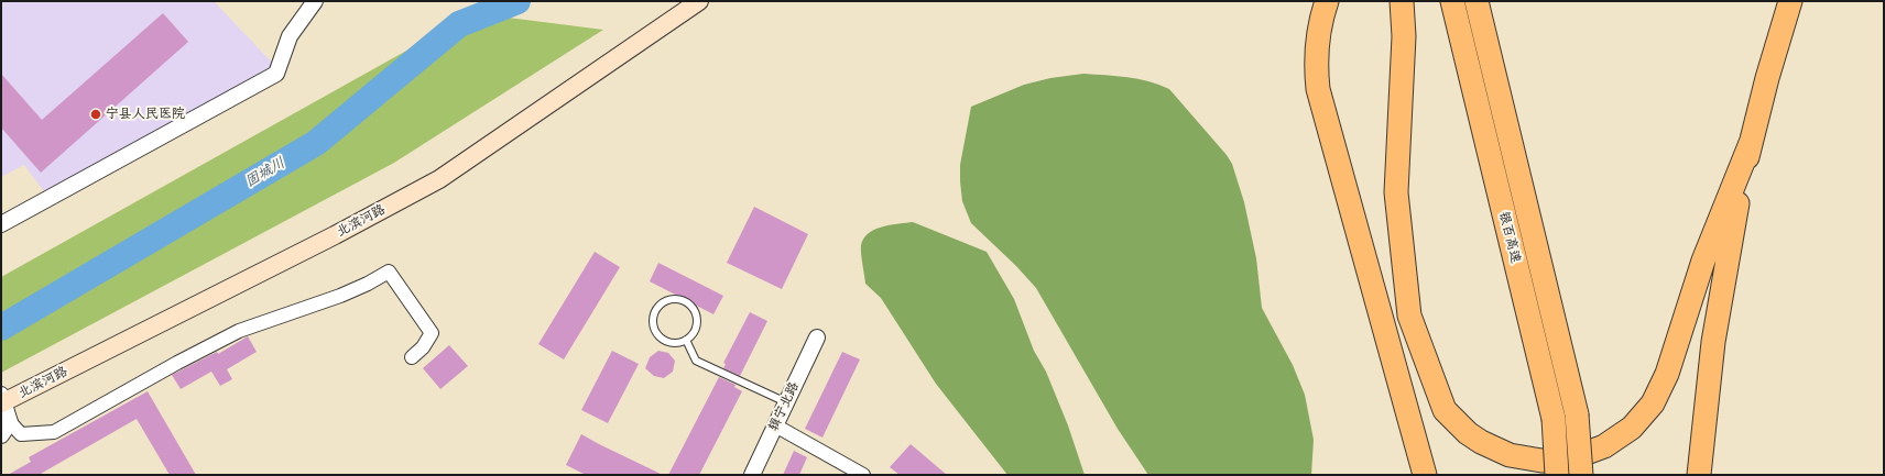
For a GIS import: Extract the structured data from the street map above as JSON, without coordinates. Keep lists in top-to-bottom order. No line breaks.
{"streets":{"highway":["银百高速"],"main road":["北滨河路"],"street":["辑宁北路"]},"water":["固城川"],"places":["宁县人民医院"]}
